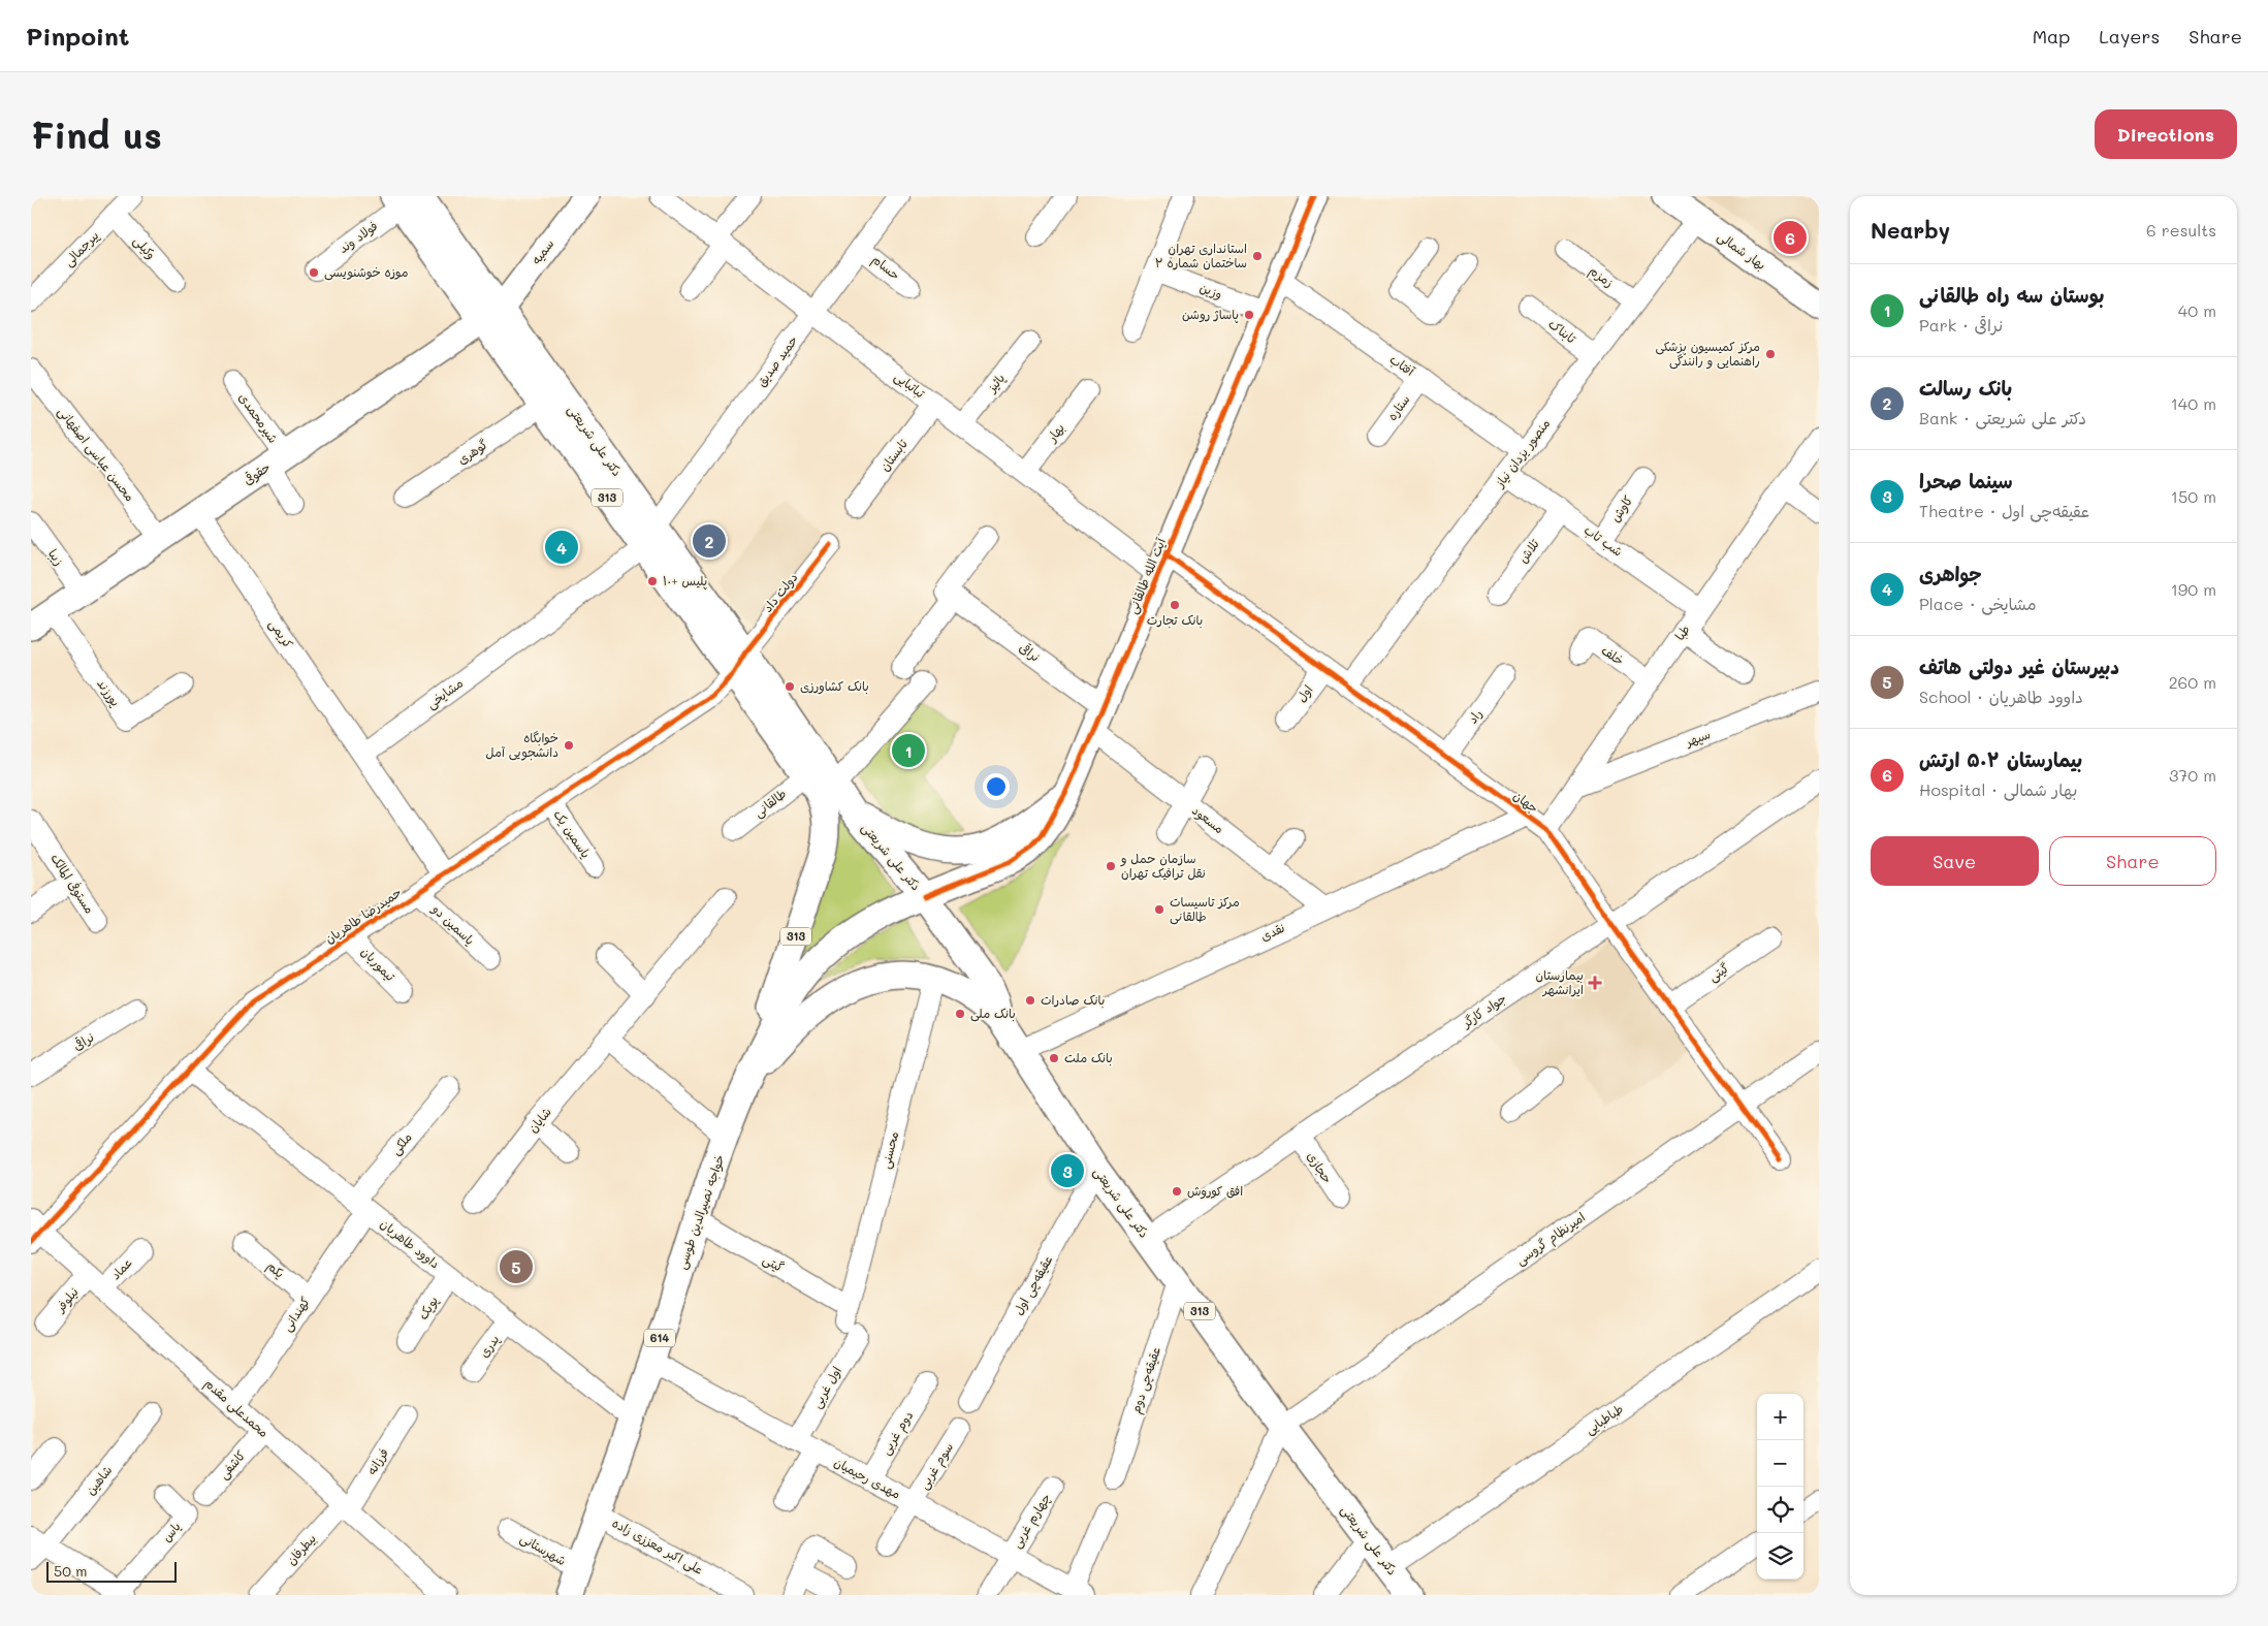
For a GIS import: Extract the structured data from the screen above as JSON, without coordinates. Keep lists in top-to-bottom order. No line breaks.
{"streets":{"main road":["بهار شمالی","سمیه","دکتر علی شریعتی","حقوقی","313","آیت الله طالقانی","خواجه نصیرالدین طوسی","614"],"street":["فولاد وند","وکیلی","پیرجمالی","حسام","زمزم","وزین","تابناک","حمید صدیق","آفتاب","پائیز","تباتبایی","ستاره","شیرمحمدی","بهار","گوهری","منصور یزدان نیاز","محسن عباسی اصفهانی","تابستان","کاوش","شب تاب","تلاش","زیبا","دولت داد","طبا","کریمی","نراقی","خلف","پورزند","مشایخی","اول","راد","سپهر","جهان","طالقانی","مسعود","یاسمین یک","مستوفی المالک","حمیدرضا طاهریان","یاسمین دو","نقدی","تیموریان","گیتی","جواد کارگر","شایان","ملکی","محسنی","حجازی","امیرنظام گروسی","داوود طاهریان","عماد","یکم","عقیقه‌چی اول","نیلوفر","پوپک","کهندانی","پدری","عقیقه‌چی دوم","اول غربی","محمدعلی مقدم","طباطبایی","دوم غربی","فرزانه","کاشفی","سوم غربی","مهدی رحیمیان","شاهین","چهارم غربی","یاس","علی اکبر معززی زاده","بیطرفان","شهرستانی"]},"crossings":[["فولاد وند","دکتر علی شریعتی"],["وکیلی","پیرجمالی"],["بهار شمالی","منصور یزدان نیاز"],["سمیه","دکتر علی شریعتی"],["سمیه","حقوقی"],["حسام","حمید صدیق"],["زمزم","منصور یزدان نیاز"],["وزین","آیت الله طالقانی"],["تابناک","منصور یزدان نیاز"],["حمید صدیق","تباتبایی"],["حمید صدیق","دکتر علی شریعتی"],["حمید صدیق","مشایخی"],["آفتاب","ستاره"],["آفتاب","منصور یزدان نیاز"],["آفتاب","آیت الله طالقانی"],["پائیز","تباتبایی"],["تباتبایی","بهار"],["تباتبایی","تابستان"],["تباتبایی","آیت الله طالقانی"],["تباتبایی","جهان"],["شیرمحمدی","حقوقی"],["دکتر علی شریعتی","گوهری"],["دکتر علی شریعتی","حقوقی"],["دکتر علی شریعتی","آیت الله طالقانی"],["دکتر علی شریعتی","دولت داد"],["دکتر علی شریعتی","مشایخی"],["دکتر علی شریعتی","طالقانی"],["دکتر علی شریعتی","حمیدرضا طاهریان"],["دکتر علی شریعتی","نقدی"],["دکتر علی شریعتی","جواد کارگر"],["دکتر علی شریعتی","خواجه نصیرالدین طوسی"],["دکتر علی شریعتی","امیرنظام گروسی"],["دکتر علی شریعتی","عقیقه‌چی اول"],["دکتر علی شریعتی","عقیقه‌چی دوم"],["دکتر علی شریعتی","طباطبایی"],["منصور یزدان نیاز","شب تاب"],["منصور یزدان نیاز","جهان"],["محسن عباسی اصفهانی","حقوقی"],["حقوقی","زیبا"],["حقوقی","کریمی"],["حقوقی","پورزند"],["کاوش","شب تاب"],["شب تاب","تلاش"],["شب تاب","طبا"],["آیت الله طالقانی","نراقی"],["آیت الله طالقانی","جهان"],["آیت الله طالقانی","مسعود"],["آیت الله طالقانی","خواجه نصیرالدین طوسی"],["دولت داد","حمیدرضا طاهریان"],["طبا","خلف"],["طبا","سپهر"],["طبا","جهان"],["کریمی","مشایخی"],["اول","جهان"],["راد","جهان"],["جهان","نقدی"],["جهان","گیتی"],["جهان","جواد کارگر"],["جهان","امیرنظام گروسی"],["مسعود","نقدی"],["یاسمین یک","حمیدرضا طاهریان"],["حمیدرضا طاهریان","یاسمین دو"],["حمیدرضا طاهریان","تیموریان"],["حمیدرضا طاهریان","داوود طاهریان"],["حمیدرضا طاهریان","محمدعلی مقدم"],["گیتی","محسنی"],["گیتی","خواجه نصیرالدین طوسی"],["گیتی","اول غربی"],["جواد کارگر","حجازی"],["ملکی","داوود طاهریان"],["محسنی","اول غربی"],["خواجه نصیرالدین طوسی","داوود طاهریان"],["خواجه نصیرالدین طوسی","مهدی رحیمیان"],["خواجه نصیرالدین طوسی","علی اکبر معززی زاده"],["خواجه نصیرالدین طوسی","شهرستانی"],["داوود طاهریان","پوپک"],["داوود طاهریان","پدری"],["عماد","نیلوفر"],["عماد","محمدعلی مقدم"],["یکم","کهندانی"],["نیلوفر","محمدعلی مقدم"],["کهندانی","محمدعلی مقدم"],["اول غربی","مهدی رحیمیان"],["محمدعلی مقدم","فرزانه"],["محمدعلی مقدم","کاشفی"],["محمدعلی مقدم","بیطرفان"],["دوم غربی","مهدی رحیمیان"],["فرزانه","بیطرفان"],["سوم غربی","مهدی رحیمیان"],["مهدی رحیمیان","چهارم غربی"]],"places":{"other":["استانداری تهران ساختمان شماره ۲","موزه خوشنویسی","پاساژ روشن","مرکز کمیسیون پزشکی راهنمایی و رانندگی","پلیس +۱۰","بانک تجارت","بانک کشاورزی","خوابگاه دانشجویی آمل","سازمان حمل و نقل ترافیک تهران","مرکز تاسیسات طالقانی","بانک صادرات","بانک ملی","بانک ملت","افق کوروش"],"health":["بیمارستان ایرانشهر"]},"scale_bar":"50 m","page":{"header":"Pinpoint","nav":["Map","Layers","Share"],"buttons":["Directions",["Save","Share"]],"title":"Find us","heading":["Nearby","6 results"],"pins":["6","2","4","1","3","5"],"list":[{"mark":"1","name":"بوستان سه راه طالقانی","note":"Park · نراقی","value":"40 m"},{"mark":"2","name":"بانک رسالت","note":"Bank · دکتر علی شریعتی","value":"140 m"},{"mark":"3","name":"سینما صحرا","note":"Theatre · عقیقه‌چی اول","value":"150 m"},{"mark":"4","name":"جواهری","note":"Place · مشایخی","value":"190 m"},{"mark":"5","name":"دبیرستان غیر دولتی هاتف","note":"School · داوود طاهریان","value":"260 m"},{"mark":"6","name":"بیمارستان ۵۰۲ ارتش","note":"Hospital · بهار شمالی","value":"370 m"}],"map_buttons":["+","−"],"scale":"50 m"}}
